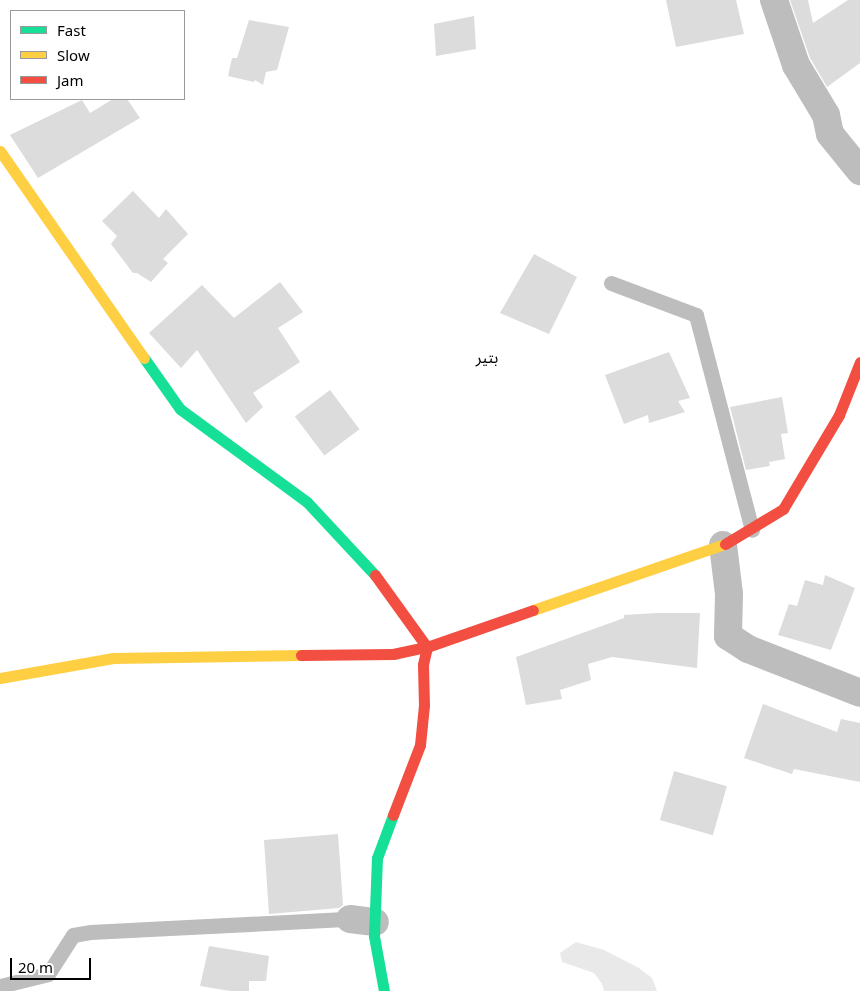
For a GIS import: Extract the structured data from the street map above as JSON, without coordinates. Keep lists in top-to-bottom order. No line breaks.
{"districts":["بتير"],"legend":["Fast","Slow","Jam"],"scale_bar":"20 m"}
